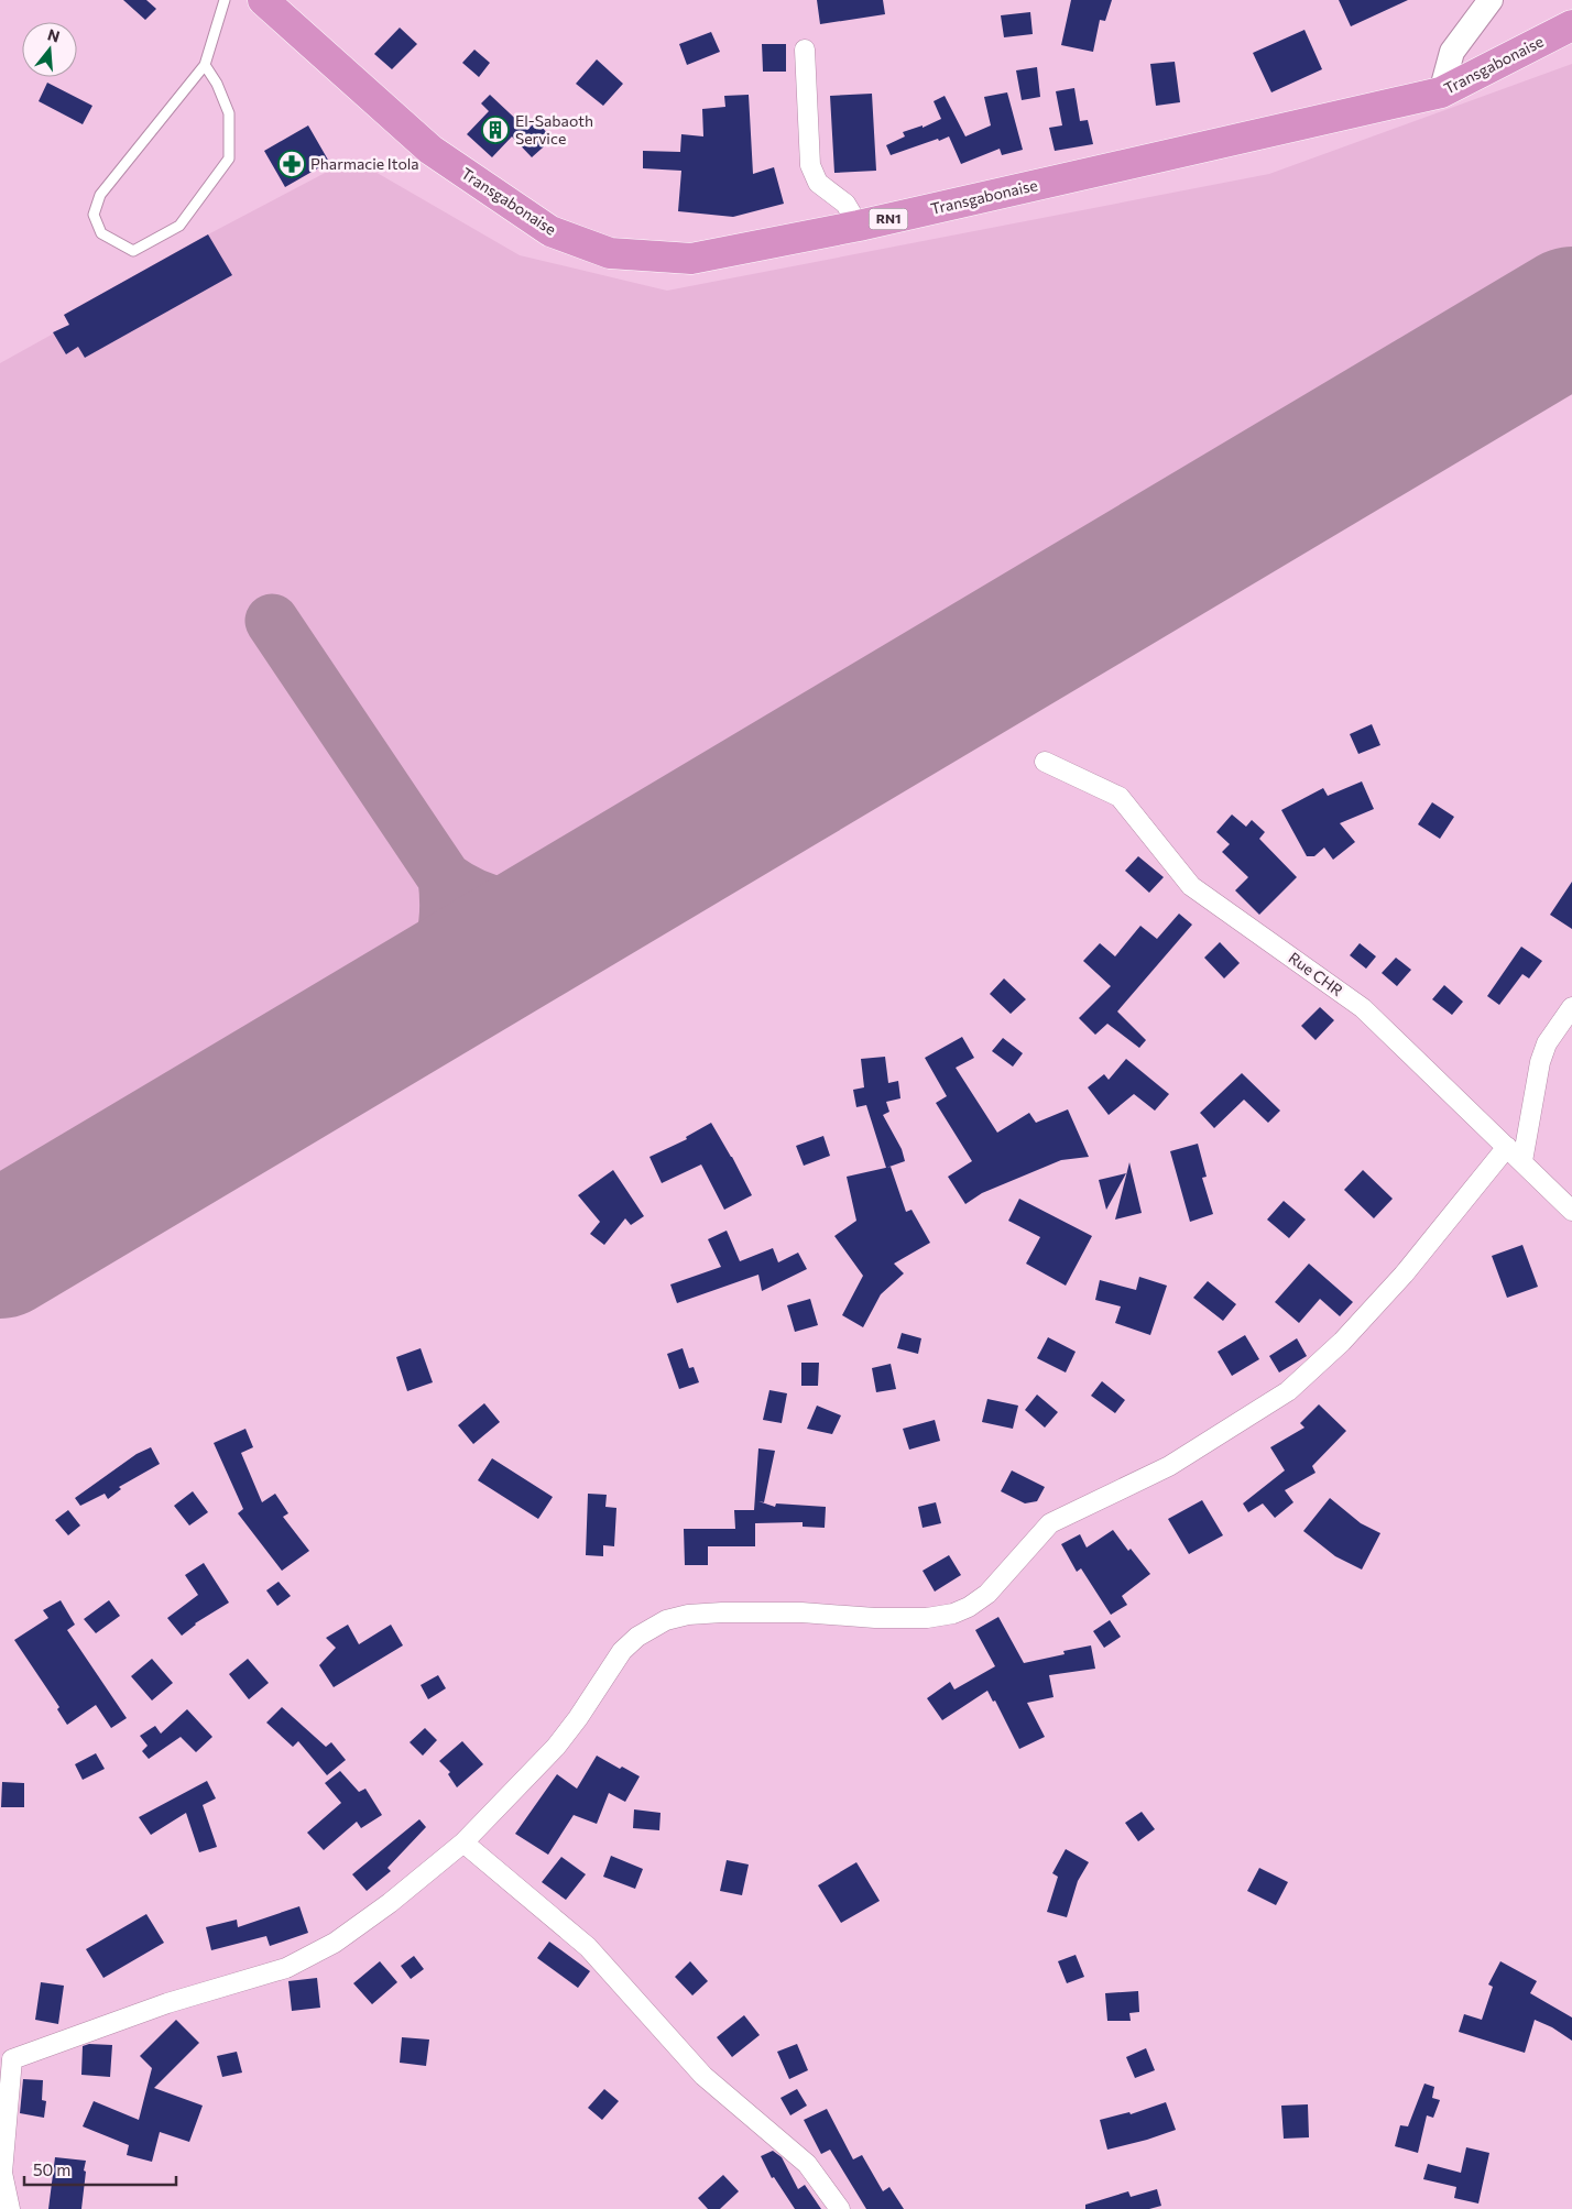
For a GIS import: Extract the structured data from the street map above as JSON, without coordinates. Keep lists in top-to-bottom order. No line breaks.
{"streets":{"highway":["Transgabonaise","RN1"],"street":["Rue CHR"]},"places":{"building":["El-Sabaoth Service"],"pharmacy":["Pharmacie Itola"]},"scale_bar":"50 m","north":"top"}
